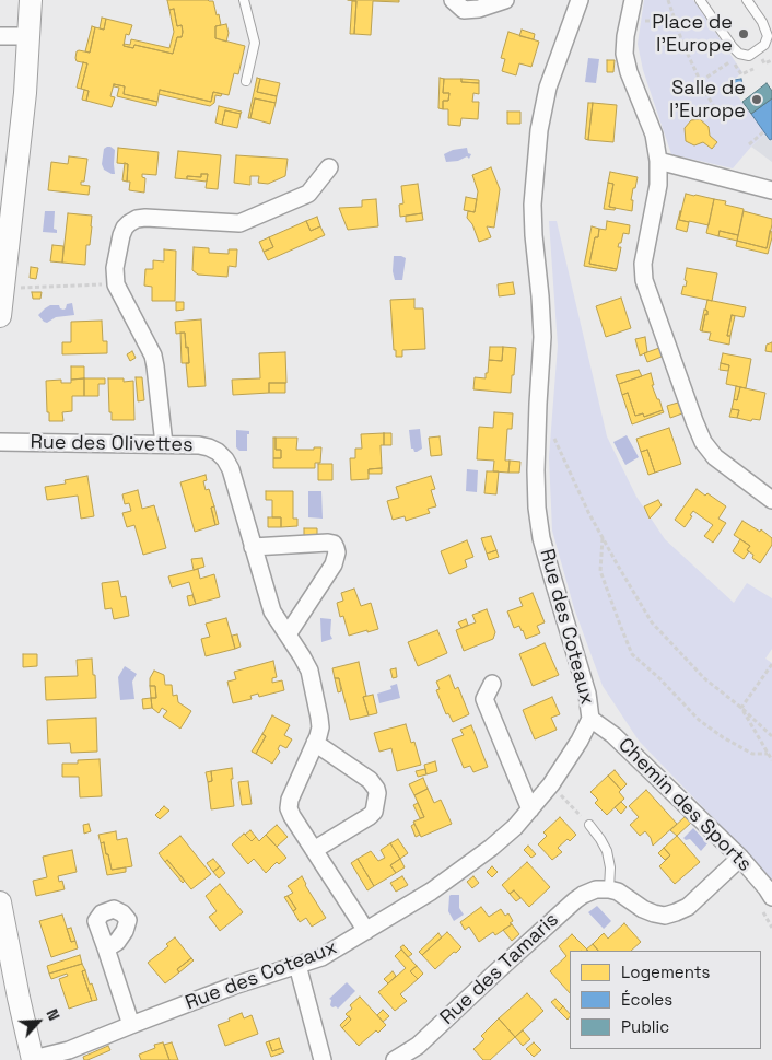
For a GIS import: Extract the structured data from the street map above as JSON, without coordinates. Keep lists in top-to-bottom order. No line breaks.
{"streets":{"street":["Rue des Olivettes","Rue des Coteaux","Chemin des Sports","Rue des Tamaris"]},"crossings":[["Rue des Olivettes","Rue des Coteaux"],["Rue des Coteaux","Chemin des Sports"]],"places":["Place de l'Europe","Salle de l'Europe"],"legend":["Logements","Écoles","Public"],"north":"top right"}
